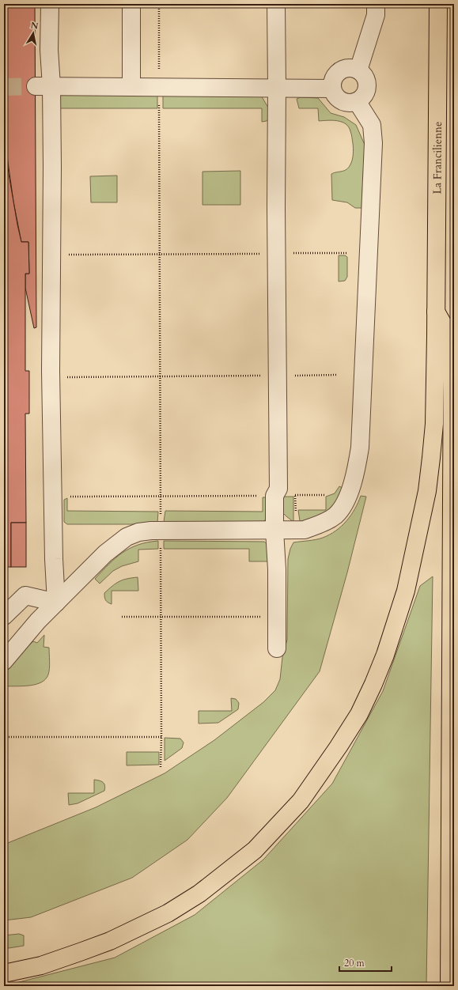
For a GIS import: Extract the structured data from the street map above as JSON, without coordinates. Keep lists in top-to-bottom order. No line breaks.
{"streets":{"main road":["La Francilienne"]},"scale_bar":"20 m","north":"top"}
